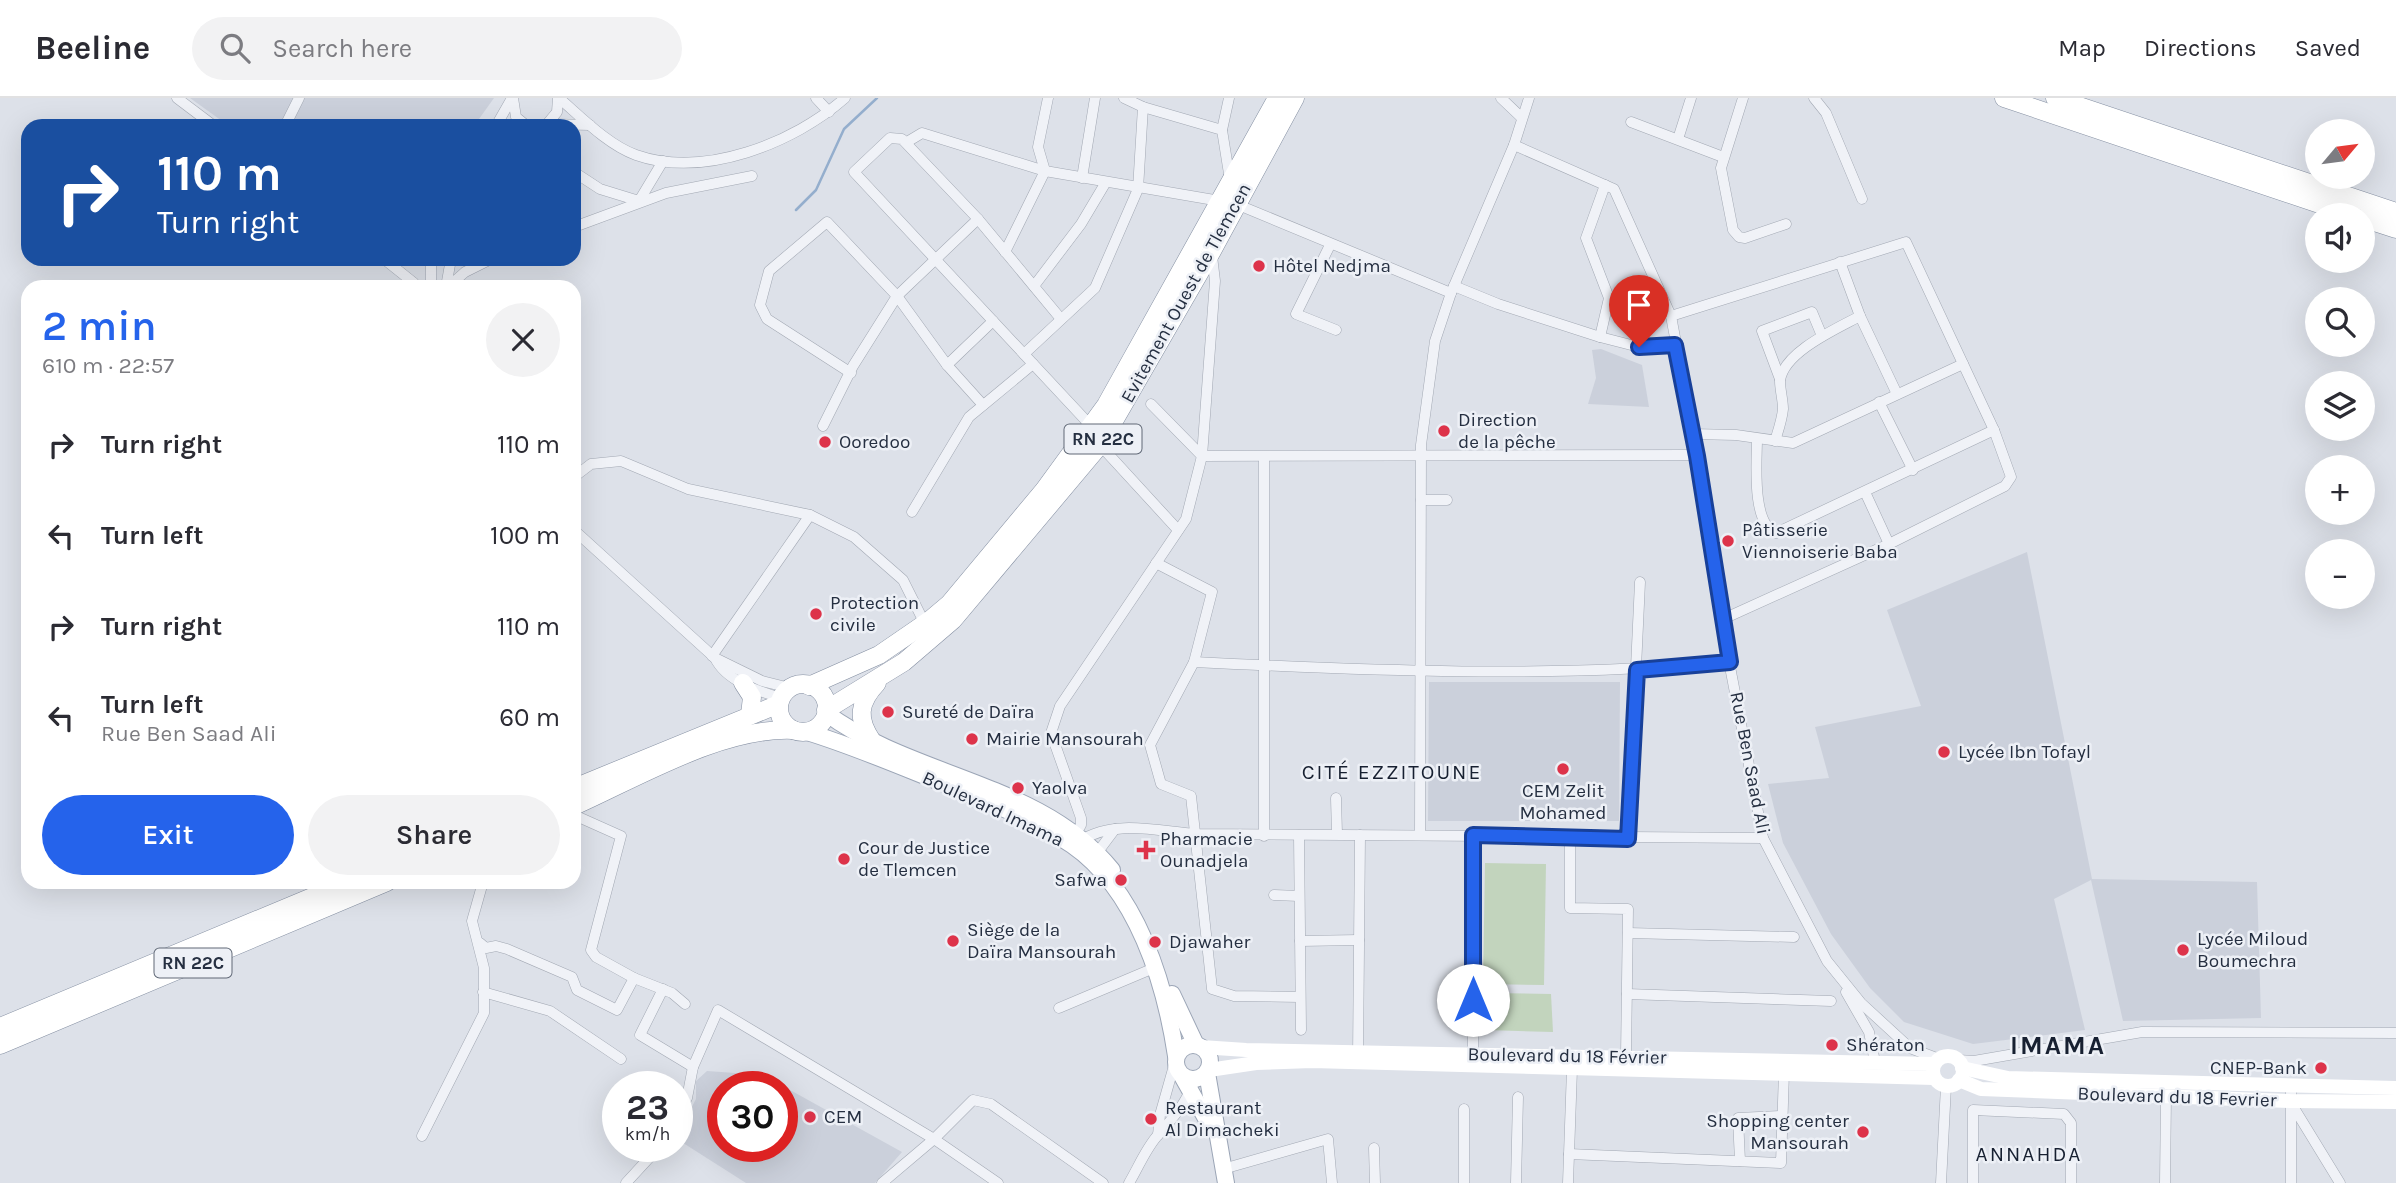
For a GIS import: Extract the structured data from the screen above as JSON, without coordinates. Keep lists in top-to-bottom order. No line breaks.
{"streets":{"highway":["Evitement Ouest de Tlemcen","RN 22C"],"main road":["Boulevard Imama","Boulevard du 18 Février","Boulevard du 18 Fevrier"],"street":["Rue Ben Saad Ali"]},"crossings":[["Evitement Ouest de Tlemcen","Boulevard Imama"],["Rue Ben Saad Ali","Boulevard du 18 Février"],["Rue Ben Saad Ali","Boulevard du 18 Fevrier"],["Boulevard Imama","Boulevard du 18 Février"],["Boulevard du 18 Février","Boulevard du 18 Fevrier"]],"districts":["CITÉ EZZITOUNE","IMAMA","ANNAHDA"],"places":{"other":["Hôtel Nedjma","Direction de la pêche","Ooredoo","Pâtisserie Viennoiserie Baba","Protection civile","Sureté de Daïra","Mairie Mansourah","Lycée Ibn Tofayl","CEM Zelit Mohamed","Yaolva","Cour de Justice de Tlemcen","Safwa","Siège de la Daïra Mansourah","Djawaher","Lycée Miloud Boumechra","Shératon","CNEP-Bank","CEM","Restaurant Al Dimacheki","Shopping center Mansourah"],"health":["Pharmacie Ounadjela"]},"north":"top right","page":{"header":"Beeline","search":"Search here","nav":["Map","Directions","Saved"],"map_buttons":["+","−"],"turn":["110 m","Turn right"],"heading":["2 min","610 m · 22:57"],"list":[{"name":"Turn right","value":"110 m"},{"name":"Turn left","value":"100 m"},{"name":"Turn right","value":"110 m"},{"name":"Turn left","note":"Rue Ben Saad Ali","value":"60 m"}],"buttons":["Exit","Share"],"speed":"23 km/h","limit":"30"}}
